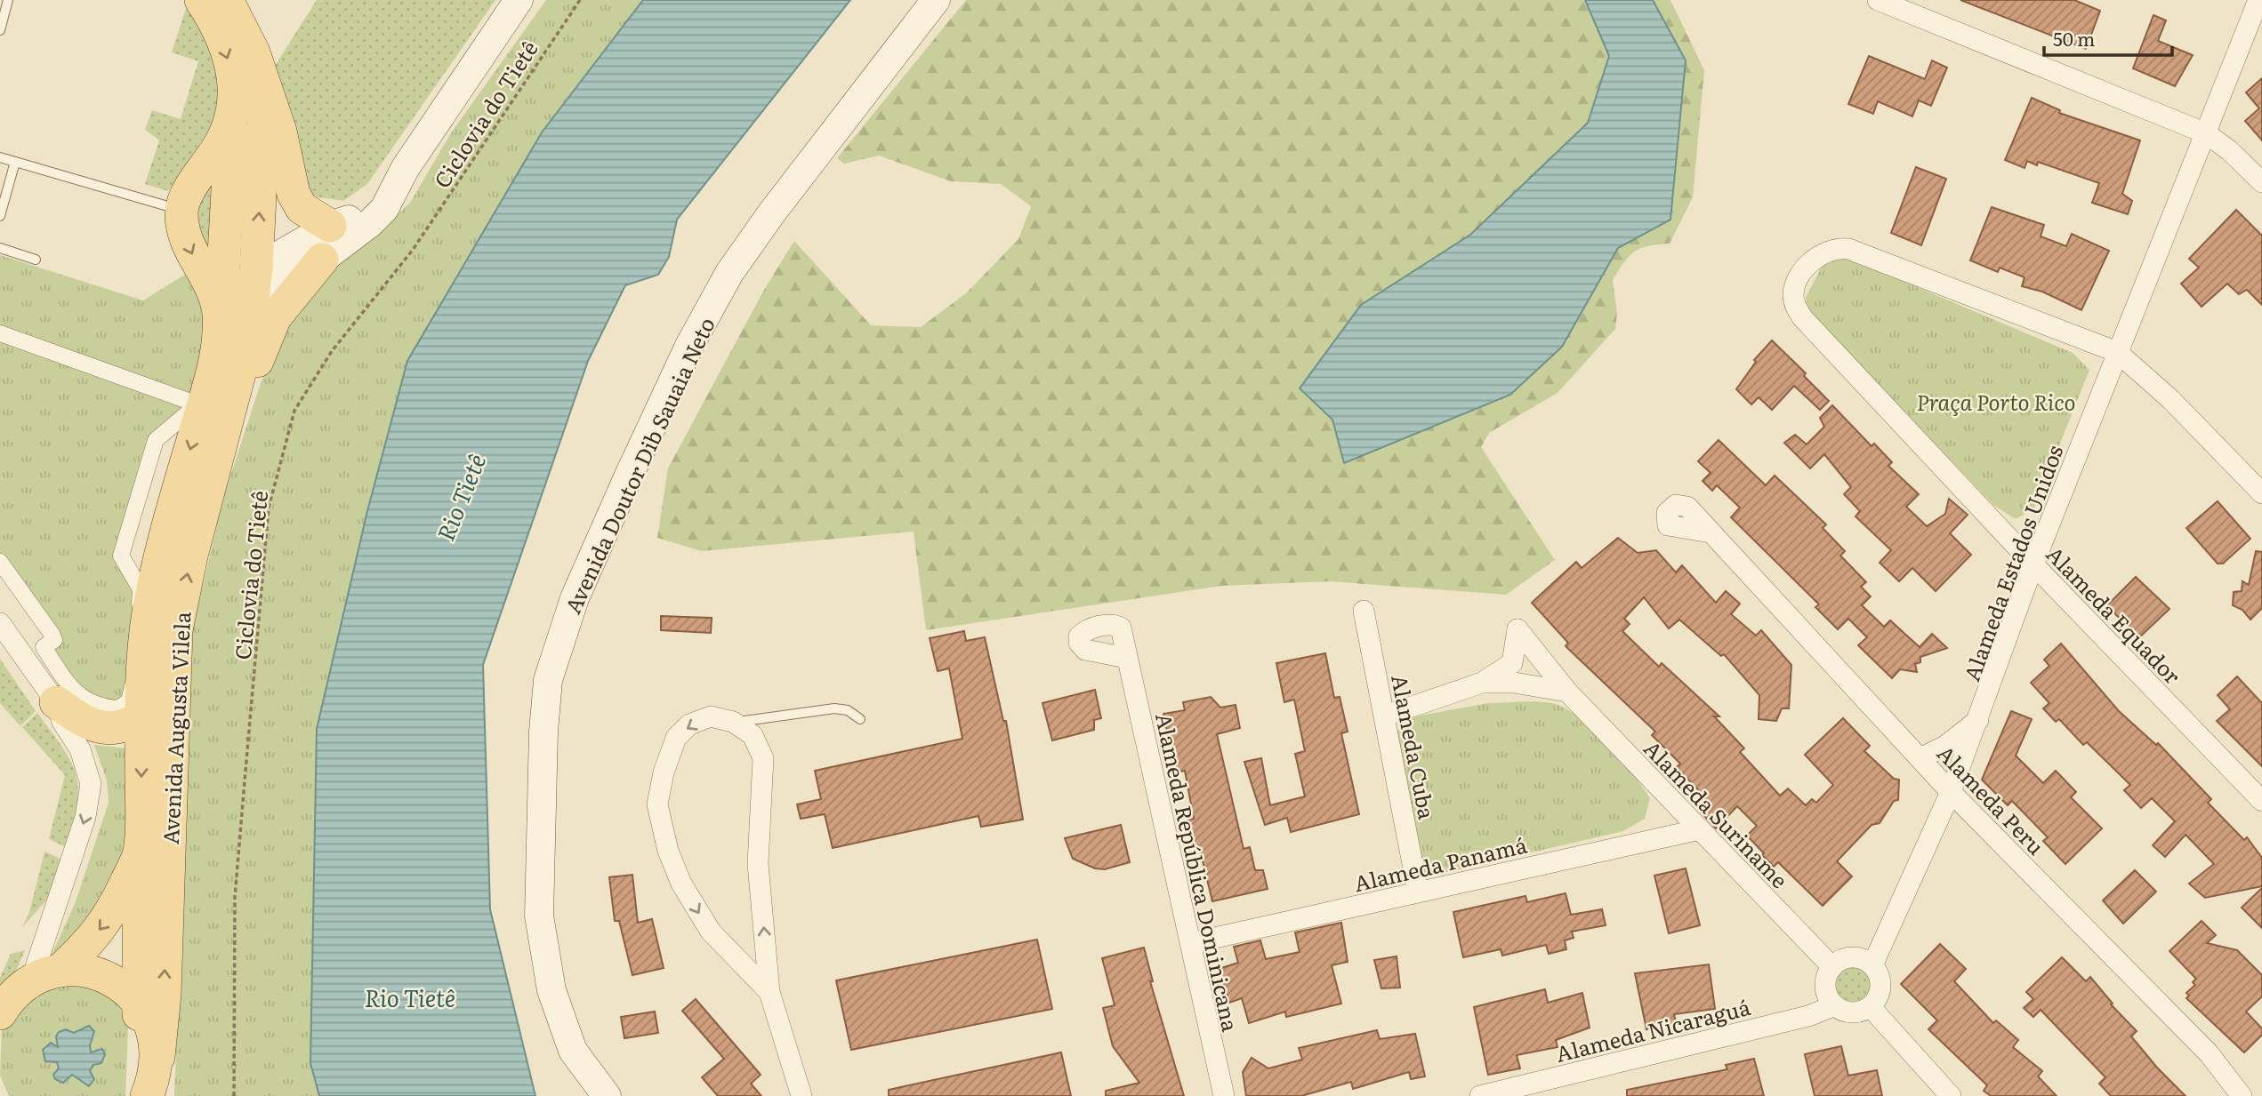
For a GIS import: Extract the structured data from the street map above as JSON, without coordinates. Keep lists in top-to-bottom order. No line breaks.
{"streets":{"main road":["Avenida Doutor Dib Sauaia Neto","Avenida Augusta Vilela"],"street":["Alameda Estados Unidos","Alameda Equador","Alameda Cuba","Alameda Peru","Alameda Suriname","Alameda Panamá","Alameda República Dominicana","Alameda Nicaraguá"],"path":["Ciclovia do Tietê"]},"crossings":[["Alameda Estados Unidos","Alameda Equador"],["Alameda Estados Unidos","Alameda Peru"],["Alameda Estados Unidos","Alameda Suriname"],["Alameda Estados Unidos","Alameda Nicaraguá"],["Alameda Cuba","Alameda Panamá"],["Alameda Suriname","Alameda Panamá"],["Alameda Suriname","Alameda Nicaraguá"],["Alameda Panamá","Alameda República Dominicana"]],"water":["Rio Tietê"],"parks":["Praça Porto Rico"],"scale_bar":"50 m"}
